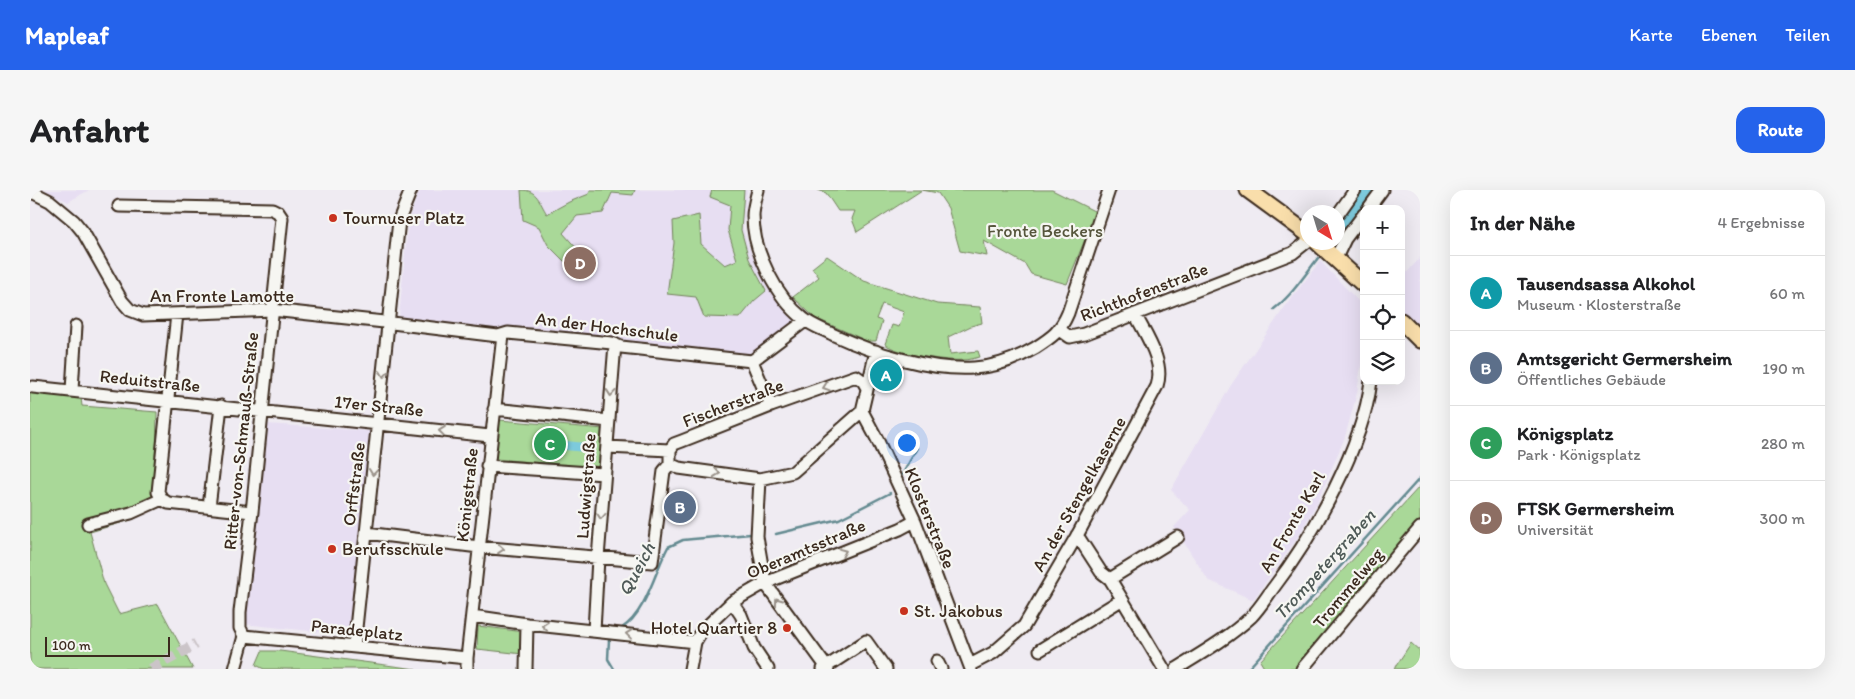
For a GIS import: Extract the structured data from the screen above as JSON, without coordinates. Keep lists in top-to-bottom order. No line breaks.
{"streets":{"street":["Richthofenstraße","An Fronte Lamotte","An der Hochschule","Reduitstraße","Fischerstraße","17er Straße","Ritter-von-Schmauß-Straße","Orffstraße","Ludwigstraße","An der Stengelkaserne","Königstraße","Klosterstraße","An Fronte Karl","Oberamtsstraße","Trommelweg","Paradeplatz"]},"crossings":[["Richthofenstraße","An der Stengelkaserne"],["An Fronte Lamotte","An der Hochschule"],["An Fronte Lamotte","Ritter-von-Schmauß-Straße"],["An Fronte Lamotte","Orffstraße"],["An der Hochschule","Orffstraße"],["An der Hochschule","Ludwigstraße"],["An der Hochschule","Königstraße"],["Reduitstraße","17er Straße"],["Reduitstraße","Ritter-von-Schmauß-Straße"],["Fischerstraße","Ludwigstraße"],["17er Straße","Ritter-von-Schmauß-Straße"],["17er Straße","Orffstraße"],["17er Straße","Königstraße"],["Ritter-von-Schmauß-Straße","Paradeplatz"],["Orffstraße","Paradeplatz"],["An der Stengelkaserne","Klosterstraße"],["Königstraße","Paradeplatz"],["Klosterstraße","Oberamtsstraße"]],"one_way":["17er Straße","Orffstraße","Ludwigstraße"],"water":["Trompetergraben","Queich"],"parks":["Fronte Beckers"],"places":["Tournuser Platz","Berufsschule","St. Jakobus","Hotel Quartier 8"],"scale_bar":"100 m","north":"bottom right","page":{"header":"Mapleaf","nav":["Karte","Ebenen","Teilen"],"buttons":"Route","title":"Anfahrt","heading":["In der Nähe","4 Ergebnisse"],"map_buttons":["+","−"],"pins":["D","A","C","B"],"list":[{"mark":"A","name":"Tausendsassa Alkohol","note":"Museum · Klosterstraße","value":"60 m"},{"mark":"B","name":"Amtsgericht Germersheim","note":"Öffentliches Gebäude","value":"190 m"},{"mark":"C","name":"Königsplatz","note":"Park · Königsplatz","value":"280 m"},{"mark":"D","name":"FTSK Germersheim","note":"Universität","value":"300 m"}],"scale":"100 m"}}
